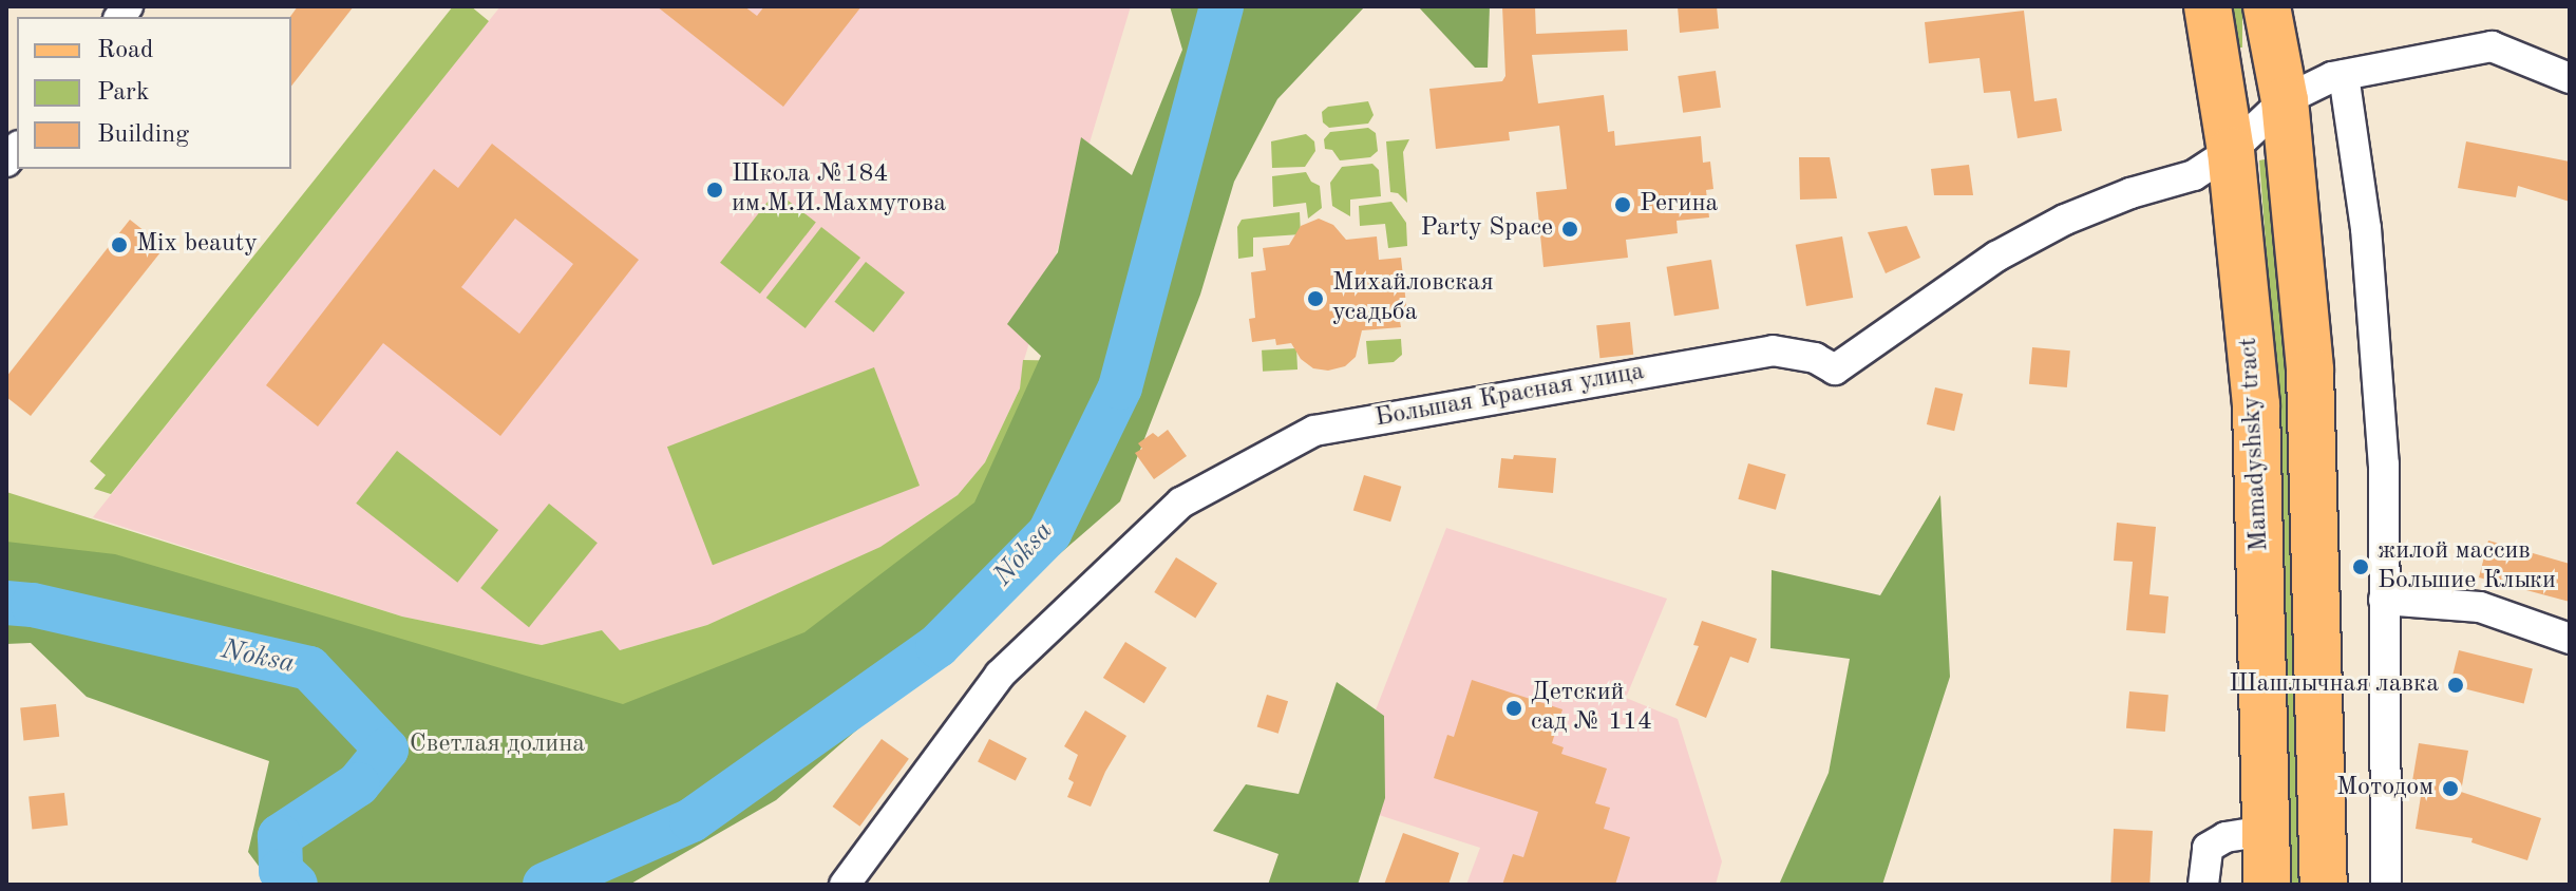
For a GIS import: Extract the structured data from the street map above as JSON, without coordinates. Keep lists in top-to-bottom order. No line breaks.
{"streets":{"main road":["Mamadyshsky tract"],"street":["Большая Красная улица"]},"crossings":[["Большая Красная улица","Mamadyshsky tract"]],"water":["Noksa"],"parks":["Светлая долина"],"places":["Школа №184 им.М.И.Махмутова","Регина","Party Space","Mix beauty","Михайловская усадьба","жилой массив Большие Клыки","Шашлычная лавка","Детский сад № 114","Мотодом"],"legend":["Road","Park","Building"]}
